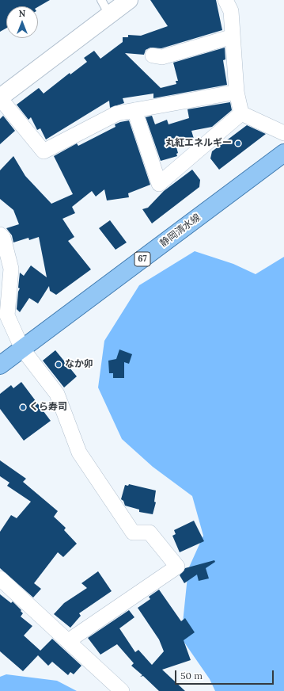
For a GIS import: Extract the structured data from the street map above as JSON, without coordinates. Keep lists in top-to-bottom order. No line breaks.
{"streets":{"main road":["静岡清水線","67"]},"places":["丸紅エネルギー","なか卯","くら寿司"],"scale_bar":"50 m","north":"top"}
